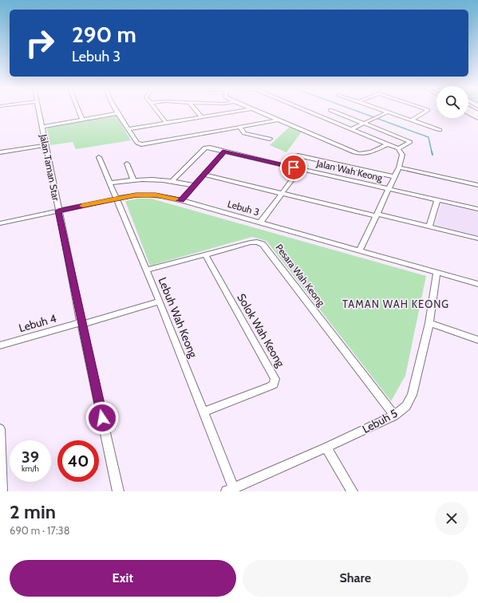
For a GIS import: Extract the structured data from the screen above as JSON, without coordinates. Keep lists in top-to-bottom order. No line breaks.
{"streets":{"street":["Jalan Taman Star","Jalan Wah Keong","Lebuh 3","Pesara Wah Keong","Lebuh Wah Keong","Lebuh 4","Solok Wah Keong","Lebuh 5"]},"crossings":[["Jalan Taman Star","Lebuh 3"],["Jalan Taman Star","Lebuh 4"],["Lebuh 3","Lebuh Wah Keong"],["Lebuh 3","Lebuh 5"],["Pesara Wah Keong","Lebuh Wah Keong"],["Pesara Wah Keong","Solok Wah Keong"],["Pesara Wah Keong","Lebuh 5"],["Lebuh Wah Keong","Lebuh 4"],["Lebuh Wah Keong","Solok Wah Keong"],["Lebuh Wah Keong","Lebuh 5"]],"districts":["TAMAN WAH KEONG"],"page":{"turn":["290 m","Lebuh 3"],"speed":"39 km/h","limit":"40","heading":["2 min","690 m · 17:38"],"buttons":["Exit","Share"]}}
